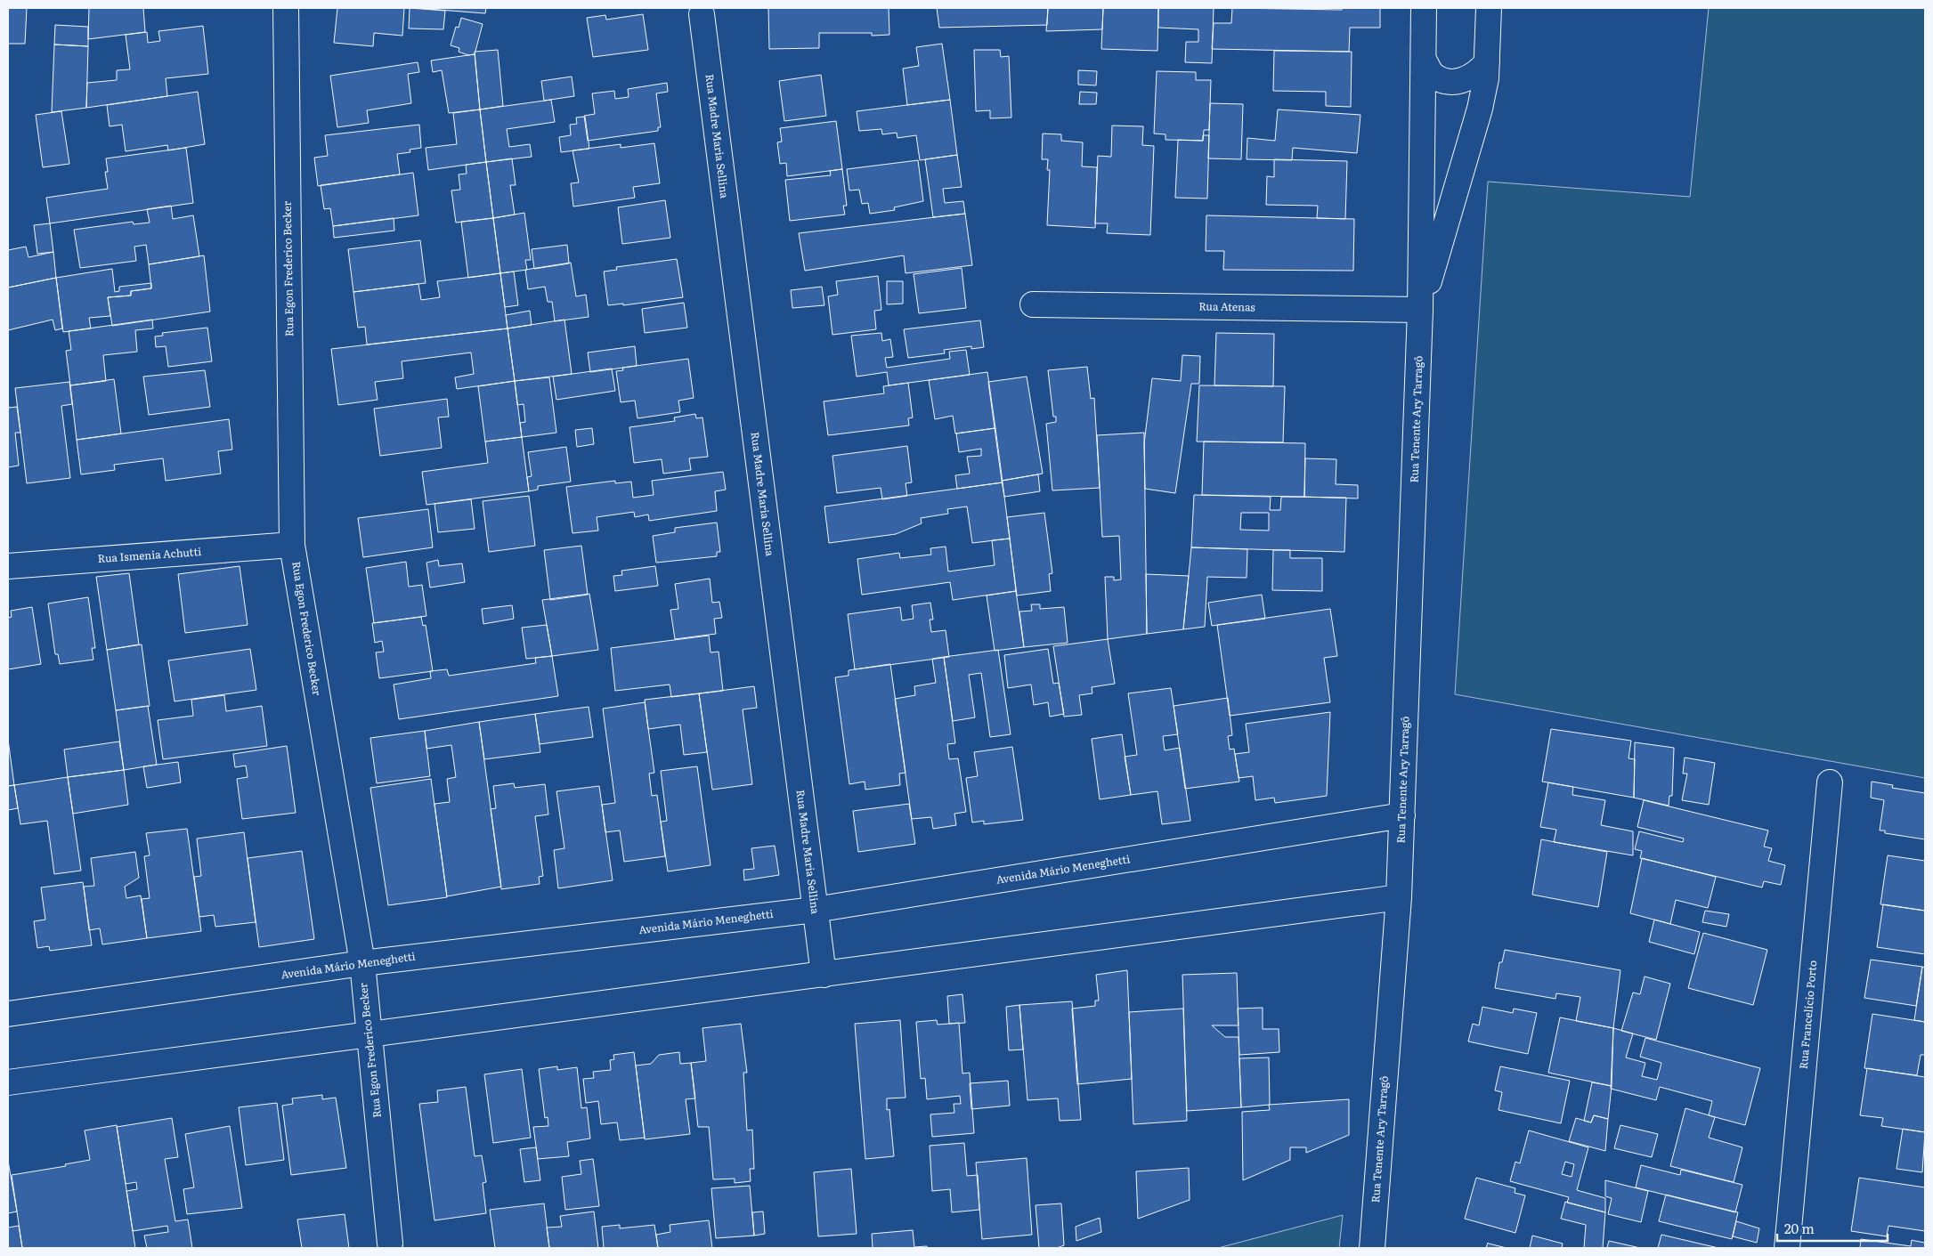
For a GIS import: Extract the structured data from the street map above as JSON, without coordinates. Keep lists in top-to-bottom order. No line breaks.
{"streets":{"street":["Rua Madre Maria Sellina","Rua Egon Frederico Becker","Rua Atenas","Rua Tenente Ary Tarragô","Rua Ismenia Achutti","Avenida Mário Meneghetti","Rua Francelício Porto"]},"crossings":[["Rua Madre Maria Sellina","Avenida Mário Meneghetti"],["Rua Egon Frederico Becker","Rua Ismenia Achutti"],["Rua Egon Frederico Becker","Avenida Mário Meneghetti"],["Rua Atenas","Rua Tenente Ary Tarragô"],["Rua Tenente Ary Tarragô","Avenida Mário Meneghetti"]],"scale_bar":"20 m"}
